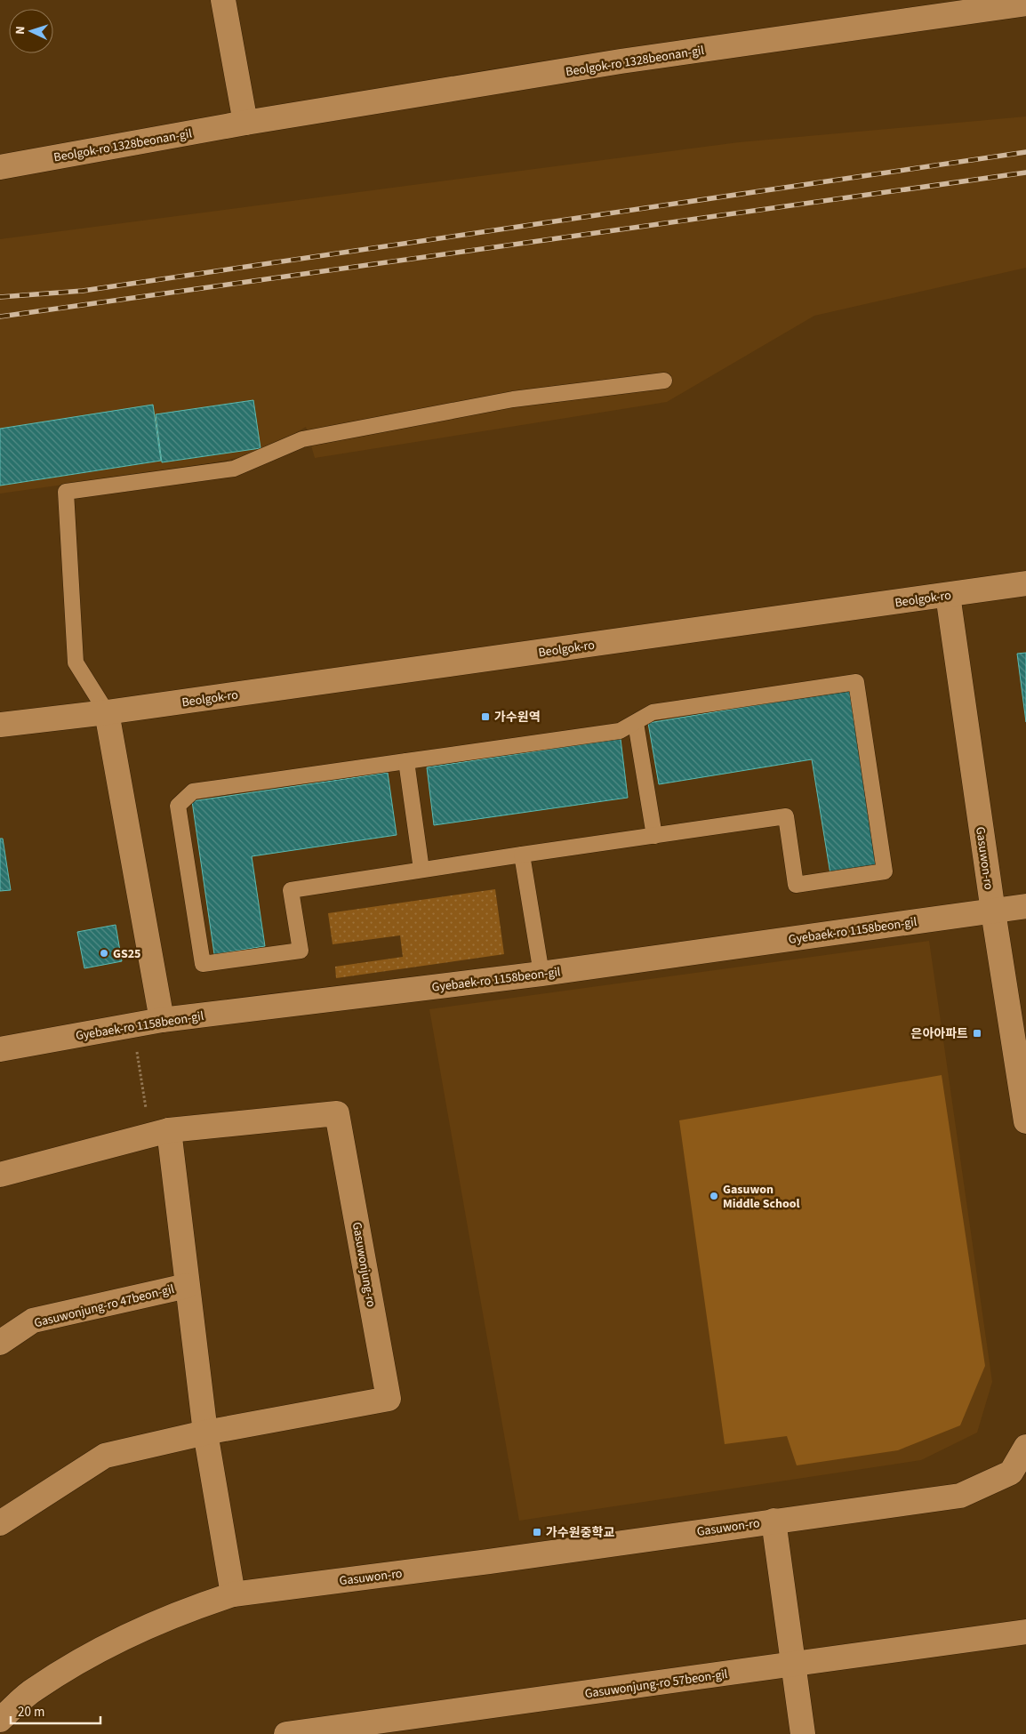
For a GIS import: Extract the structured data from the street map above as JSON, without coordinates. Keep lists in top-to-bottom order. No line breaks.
{"streets":{"street":["Beolgok-ro 1328beonan-gil","Beolgok-ro","Gasuwon-ro","Gyebaek-ro 1158beon-gil","Gasuwonjung-ro","Gasuwonjung-ro 47beon-gil","Gasuwonjung-ro 57beon-gil"]},"crossings":[["Beolgok-ro","Gasuwon-ro"],["Gasuwon-ro","Gyebaek-ro 1158beon-gil"],["Gasuwon-ro","Gasuwonjung-ro 57beon-gil"]],"places":{"transit":["가수원역","은아아파트","가수원중학교"],"other":["GS25","Gasuwon Middle School"]},"scale_bar":"20 m","north":"left"}
